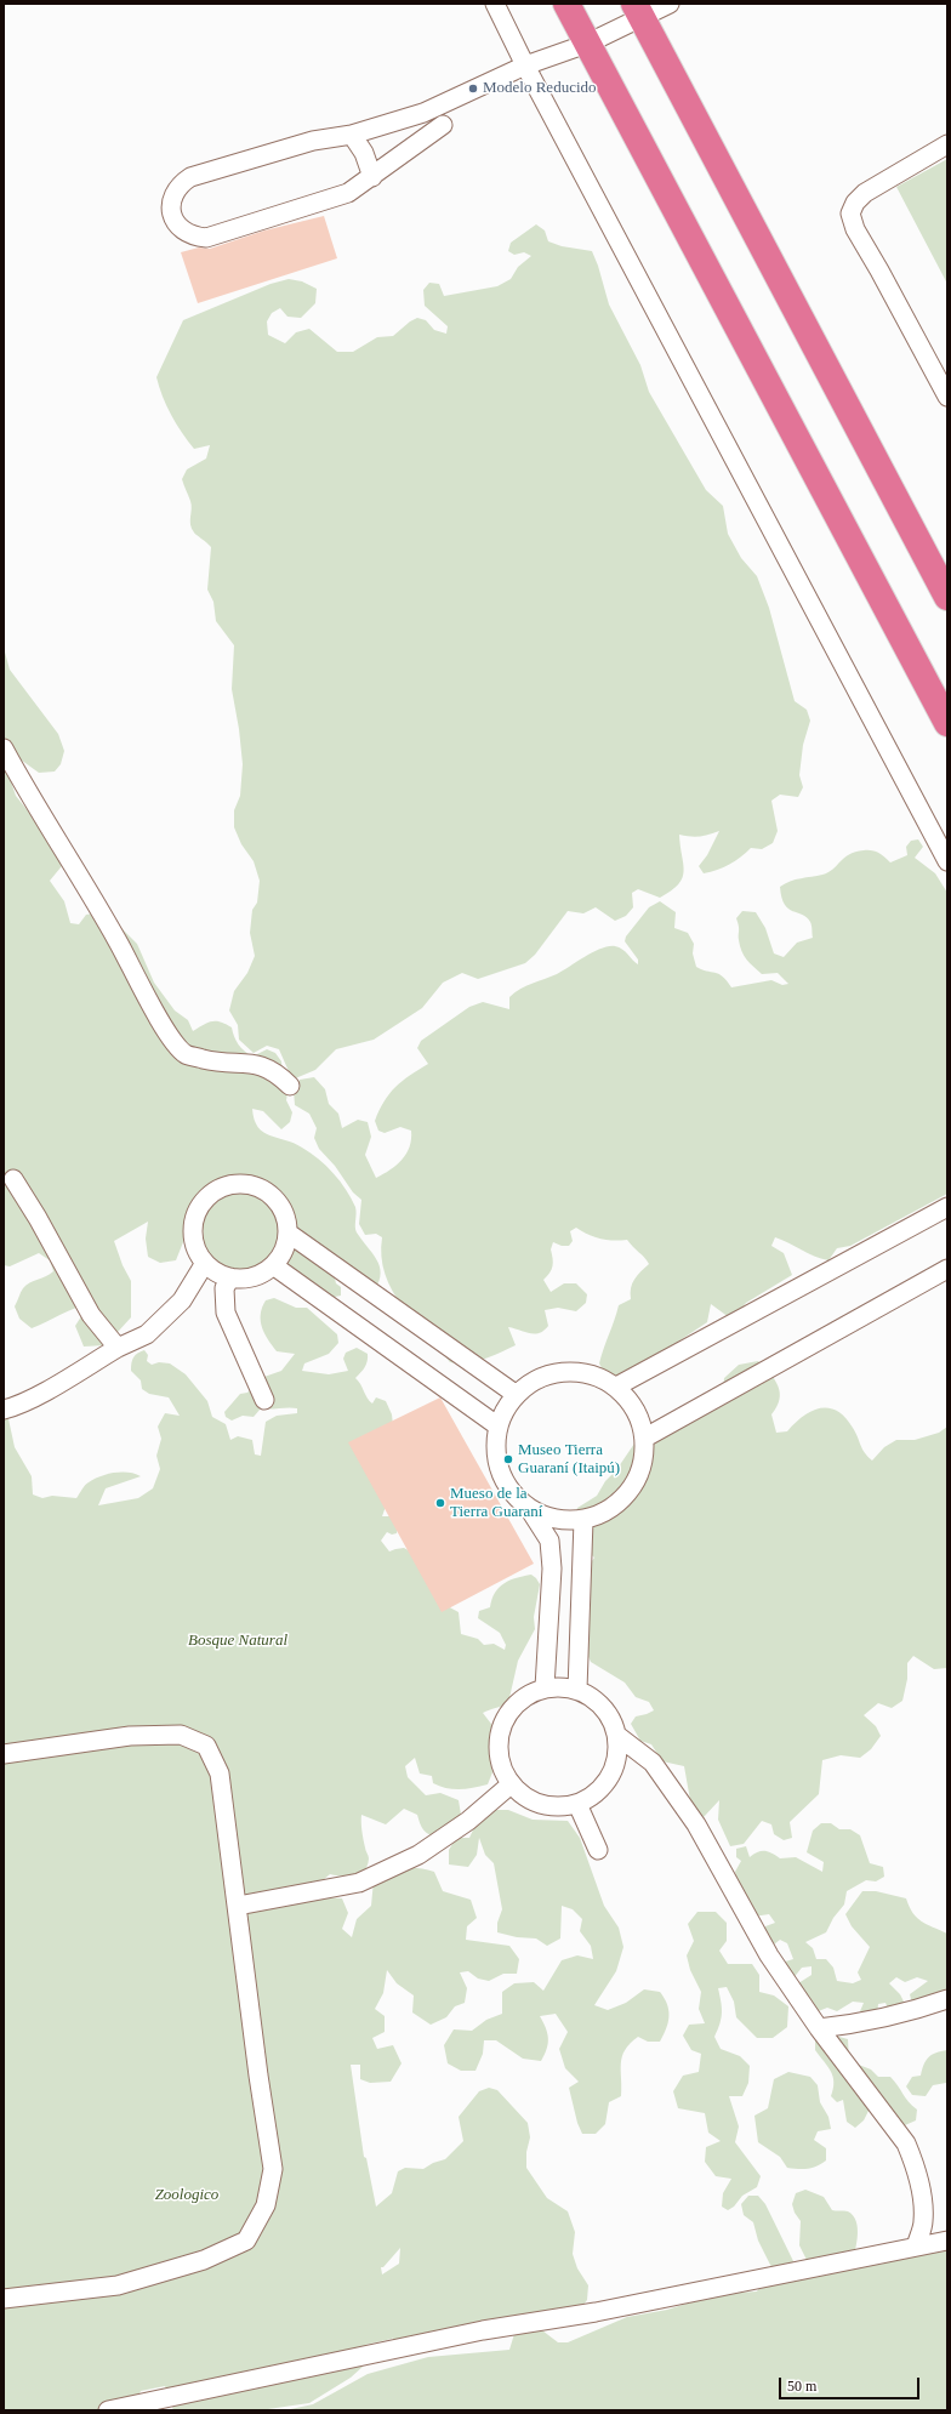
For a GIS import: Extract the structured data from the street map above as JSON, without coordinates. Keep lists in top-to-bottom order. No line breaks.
{"parks":["Bosque Natural","Zoologico"],"places":["Modelo Reducido","Museo Tierra Guaraní (Itaipú)","Mueso de la Tierra Guaraní"],"scale_bar":"50 m"}
